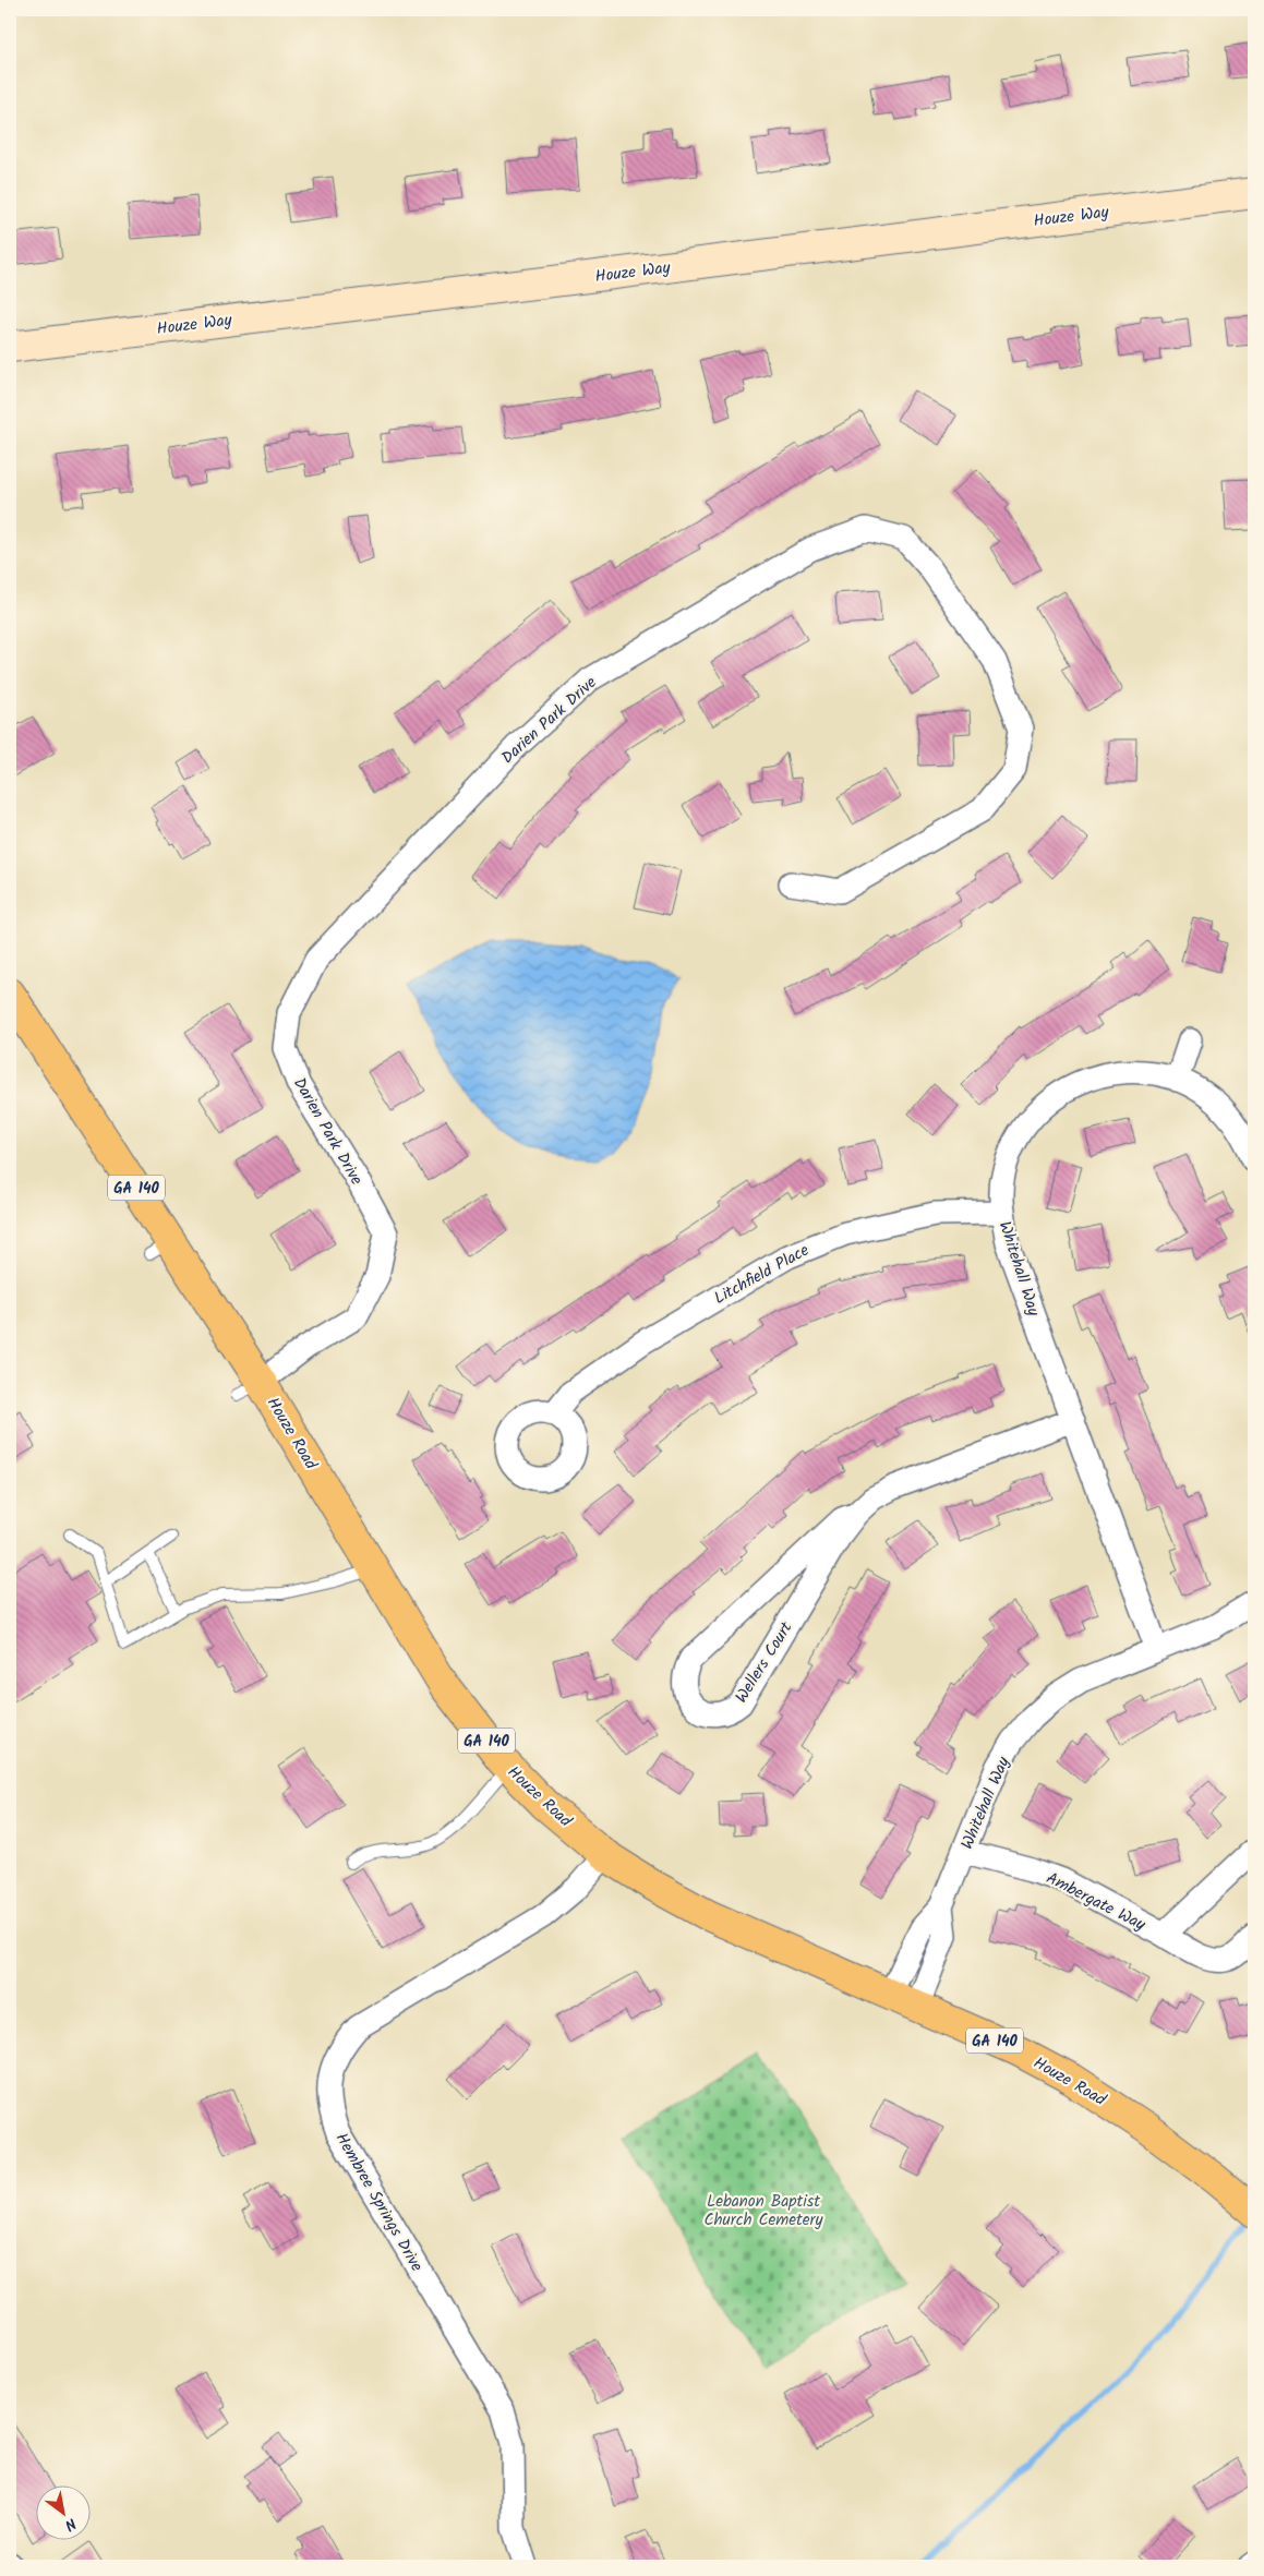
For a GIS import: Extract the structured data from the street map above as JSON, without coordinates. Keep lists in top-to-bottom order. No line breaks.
{"streets":{"main road":["GA 140","Houze Road"],"street":["Houze Way","Darien Park Drive","Whitehall Way","Litchfield Place","Wellers Court","Ambergate Way","Hembree Springs Drive"]},"crossings":[["Darien Park Drive","Houze Road"],["Whitehall Way","Litchfield Place"],["Whitehall Way","Wellers Court"],["Whitehall Way","Ambergate Way"],["Houze Road","Hembree Springs Drive"]],"parks":["Lebanon Baptist Church Cemetery"],"north":"bottom right"}
